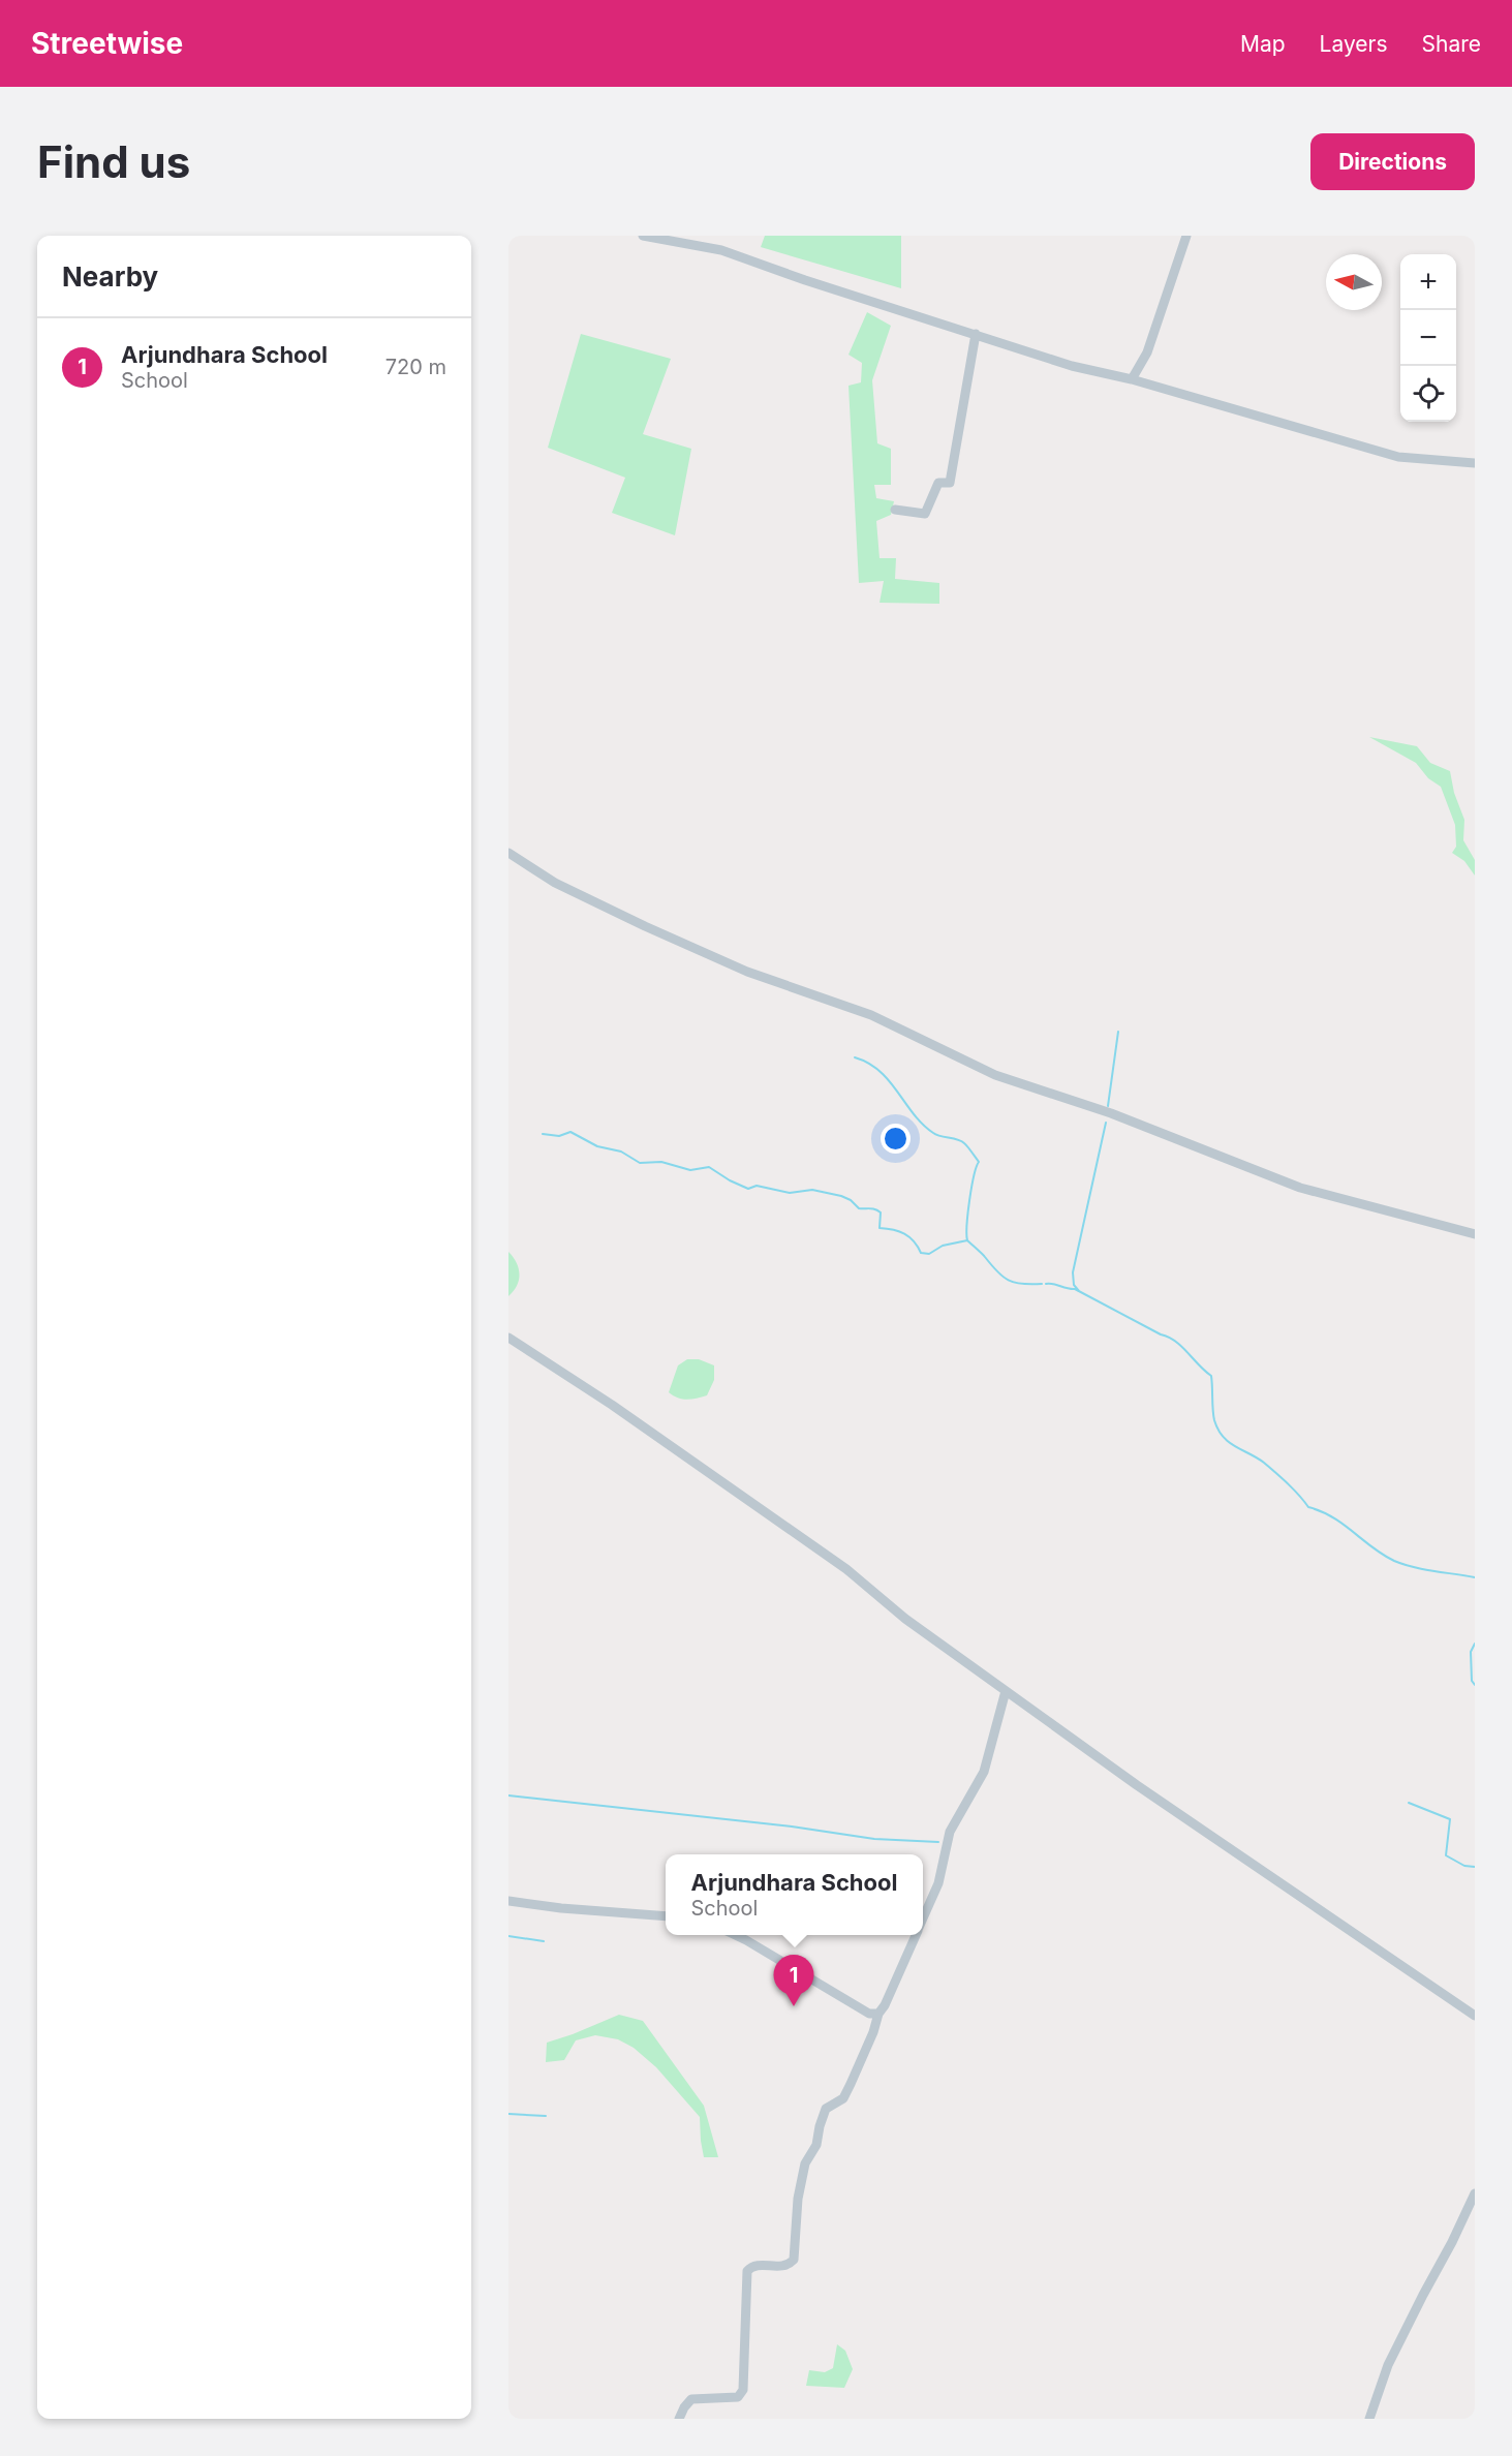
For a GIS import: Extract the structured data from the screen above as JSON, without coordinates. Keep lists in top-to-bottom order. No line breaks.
{"north":"left","page":{"header":"Streetwise","nav":["Map","Layers","Share"],"buttons":"Directions","title":"Find us","heading":"Nearby","map_buttons":["+","−"],"list":[{"mark":"1","name":"Arjundhara School","note":"School","value":"720 m"}],"popup":["Arjundhara School","School"],"pins":"1"}}
